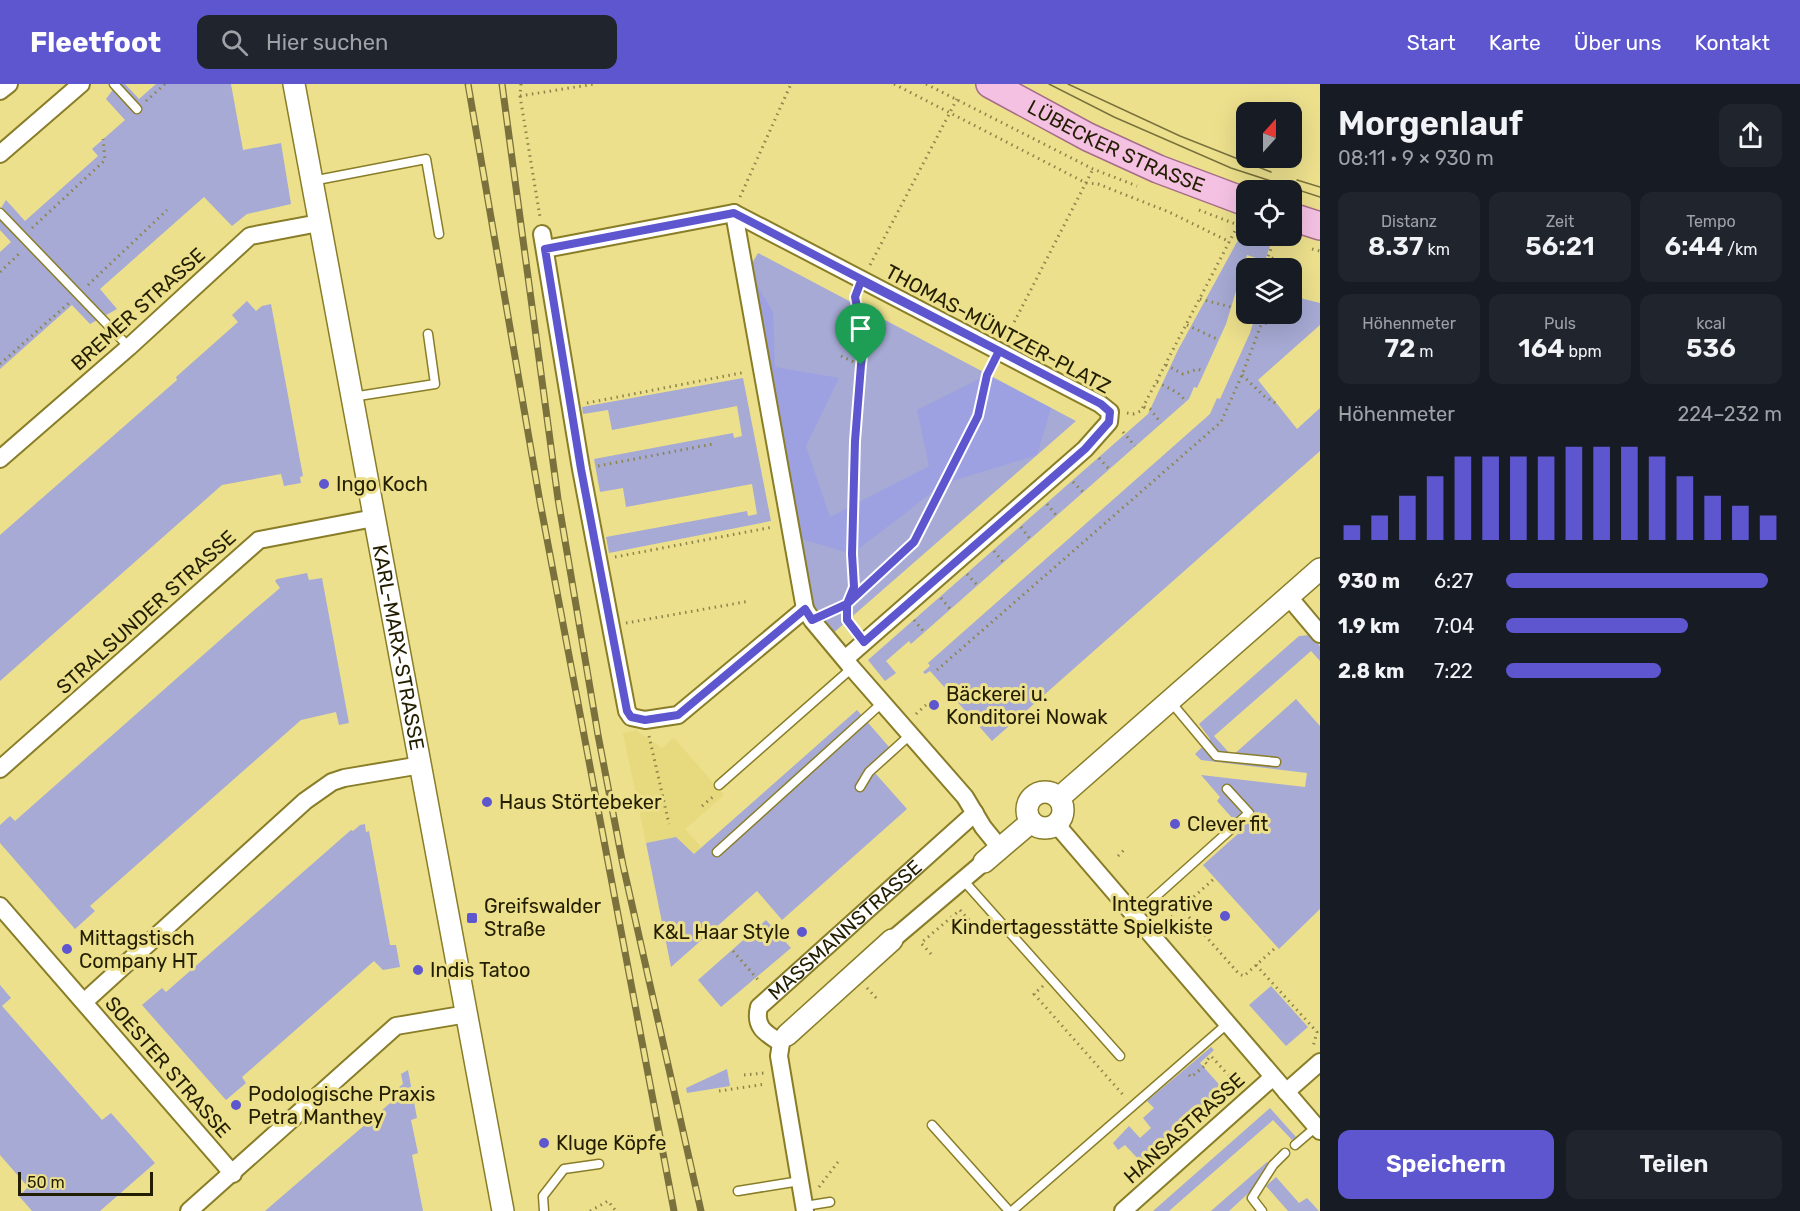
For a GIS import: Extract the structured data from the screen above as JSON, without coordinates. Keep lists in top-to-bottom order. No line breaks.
{"streets":{"main road":["LÜBECKER STRASSE"],"street":["BREMER STRASSE","THOMAS-MÜNTZER-PLATZ","STRALSUNDER STRASSE","KARL-MARX-STRASSE","MASSMANNSTRASSE","SOESTER STRASSE","HANSASTRASSE"]},"crossings":[["BREMER STRASSE","KARL-MARX-STRASSE"],["STRALSUNDER STRASSE","KARL-MARX-STRASSE"]],"places":{"other":["Ingo Koch","Bäckerei u. Konditorei Nowak","Haus Störtebeker","Clever fit","Integrative Kindertagesstätte Spielkiste","K&L Haar Style","Mittagstisch Company HT","Indis Tatoo","Podologische Praxis Petra Manthey","Kluge Köpfe"],"transit":["Greifswalder Straße"]},"scale_bar":"50 m","north":"top","page":{"header":"Fleetfoot","search":"Hier suchen","nav":["Start","Karte","Über uns","Kontakt"],"heading":["Morgenlauf","08:11 · 9 × 930 m"],"stats":[["Distanz","8.37 km"],["Zeit","56:21"],["Tempo","6:44 /km"],["Höhenmeter","72 m"],["Puls","164 bpm"],["kcal","536"]],"chart":["Höhenmeter","224–232 m"],"list":[{"name":"930 m","note":"6:27"},{"name":"1.9 km","note":"7:04"},{"name":"2.8 km","note":"7:22"}],"buttons":["Speichern","Teilen"],"scale":"50 m"}}
